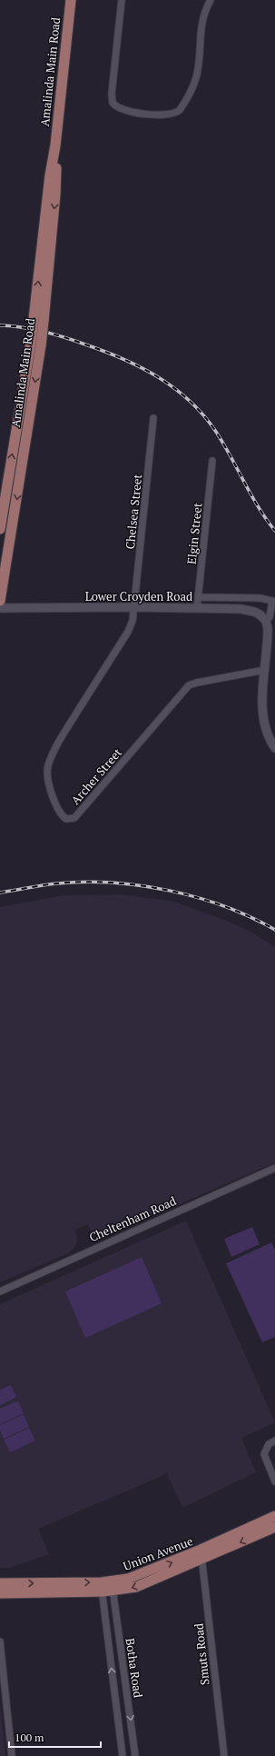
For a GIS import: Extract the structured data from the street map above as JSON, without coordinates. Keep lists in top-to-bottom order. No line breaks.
{"streets":{"main road":["Amalinda Main Road","Union Avenue"],"street":["Chelsea Street","Elgin Street","Lower Croyden Road","Archer Street","Cheltenham Road","Smuts Road","Botha Road"]},"crossings":[["Chelsea Street","Lower Croyden Road"],["Chelsea Street","Archer Street"],["Elgin Street","Lower Croyden Road"],["Lower Croyden Road","Archer Street"],["Union Avenue","Smuts Road"],["Union Avenue","Botha Road"]],"scale_bar":"100 m"}
